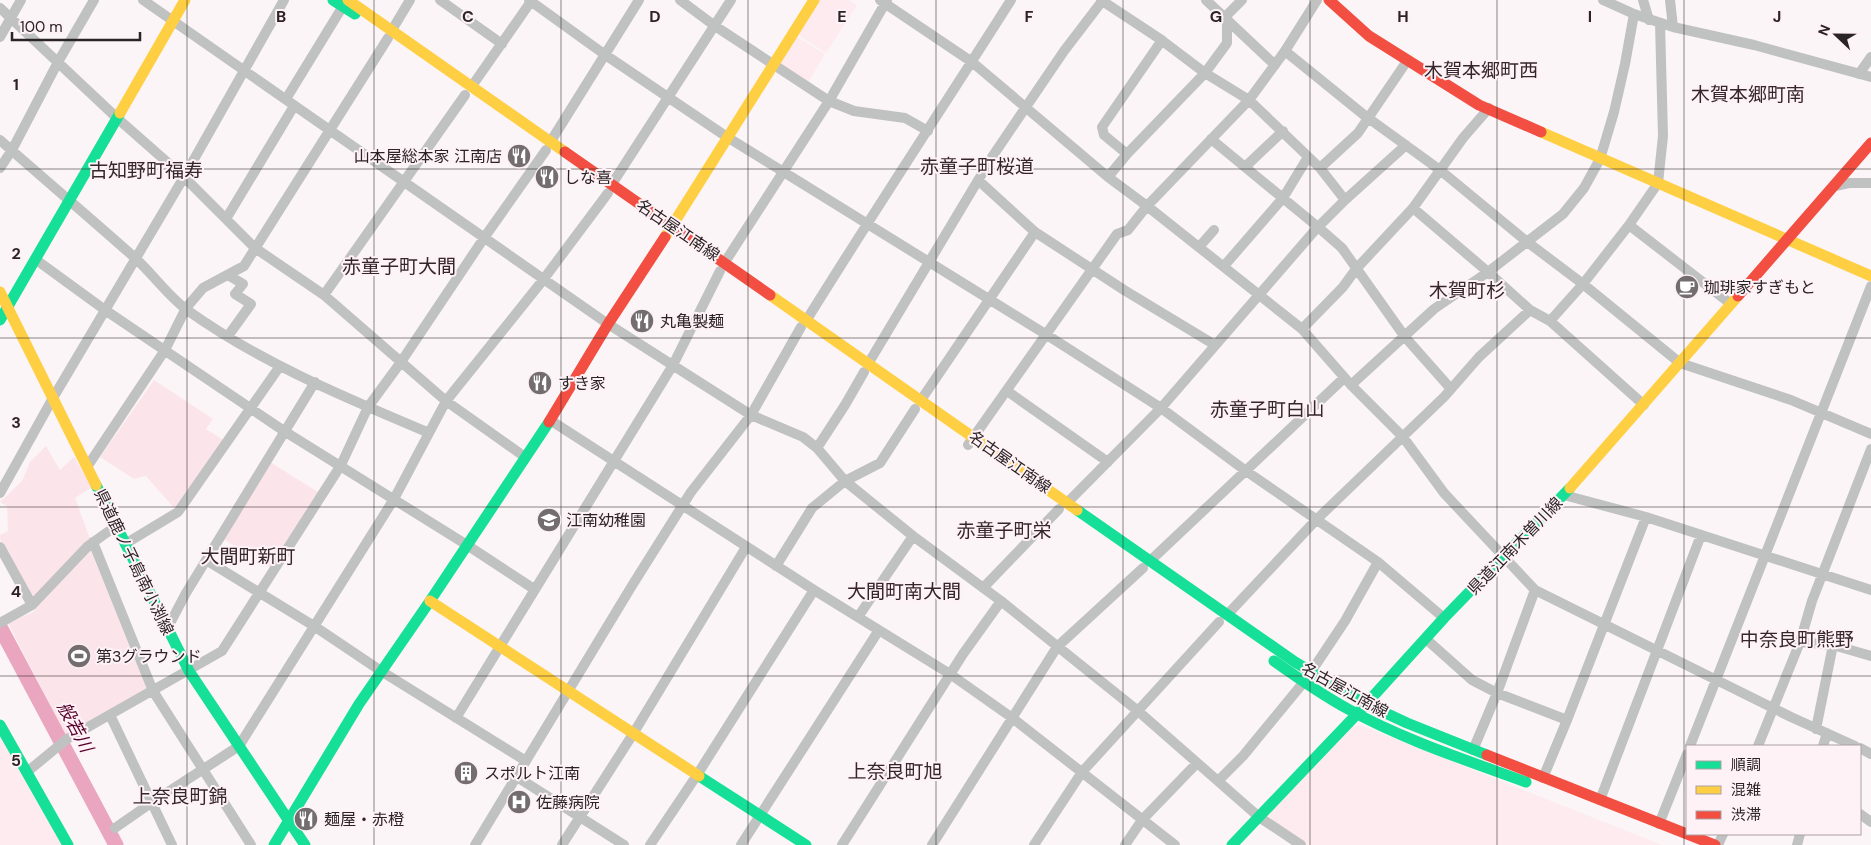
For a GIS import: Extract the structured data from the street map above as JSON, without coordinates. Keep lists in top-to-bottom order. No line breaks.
{"streets":{"main road":["名古屋江南線","県道江南木曽川線","県道鹿ノ子島南小渕線"]},"crossings":[["名古屋江南線","県道江南木曽川線"]],"districts":["木賀本郷町西","木賀本郷町南","赤童子町桜道","古知野町福寿","赤童子町大間","木賀町杉","赤童子町白山","赤童子町栄","大間町新町","大間町南大間","中奈良町熊野","上奈良町旭","上奈良町錦"],"water":["般若川"],"places":{"restaurant":["山本屋総本家 江南店","しな喜","丸亀製麺","すき家","麺屋・赤橙"],"cafe":["珈琲家すぎもと"],"school or university":["江南幼稚園"],"sports":["第3グラウンド"],"building":["スポルト江南"],"hospital":["佐藤病院"]},"legend":["順調","混雑","渋滞"],"scale_bar":"100 m","north":"left","grid":{"columns":["B","C","D","E","F","G","H","I","J"],"rows":["1","2","3","4","5"]}}
